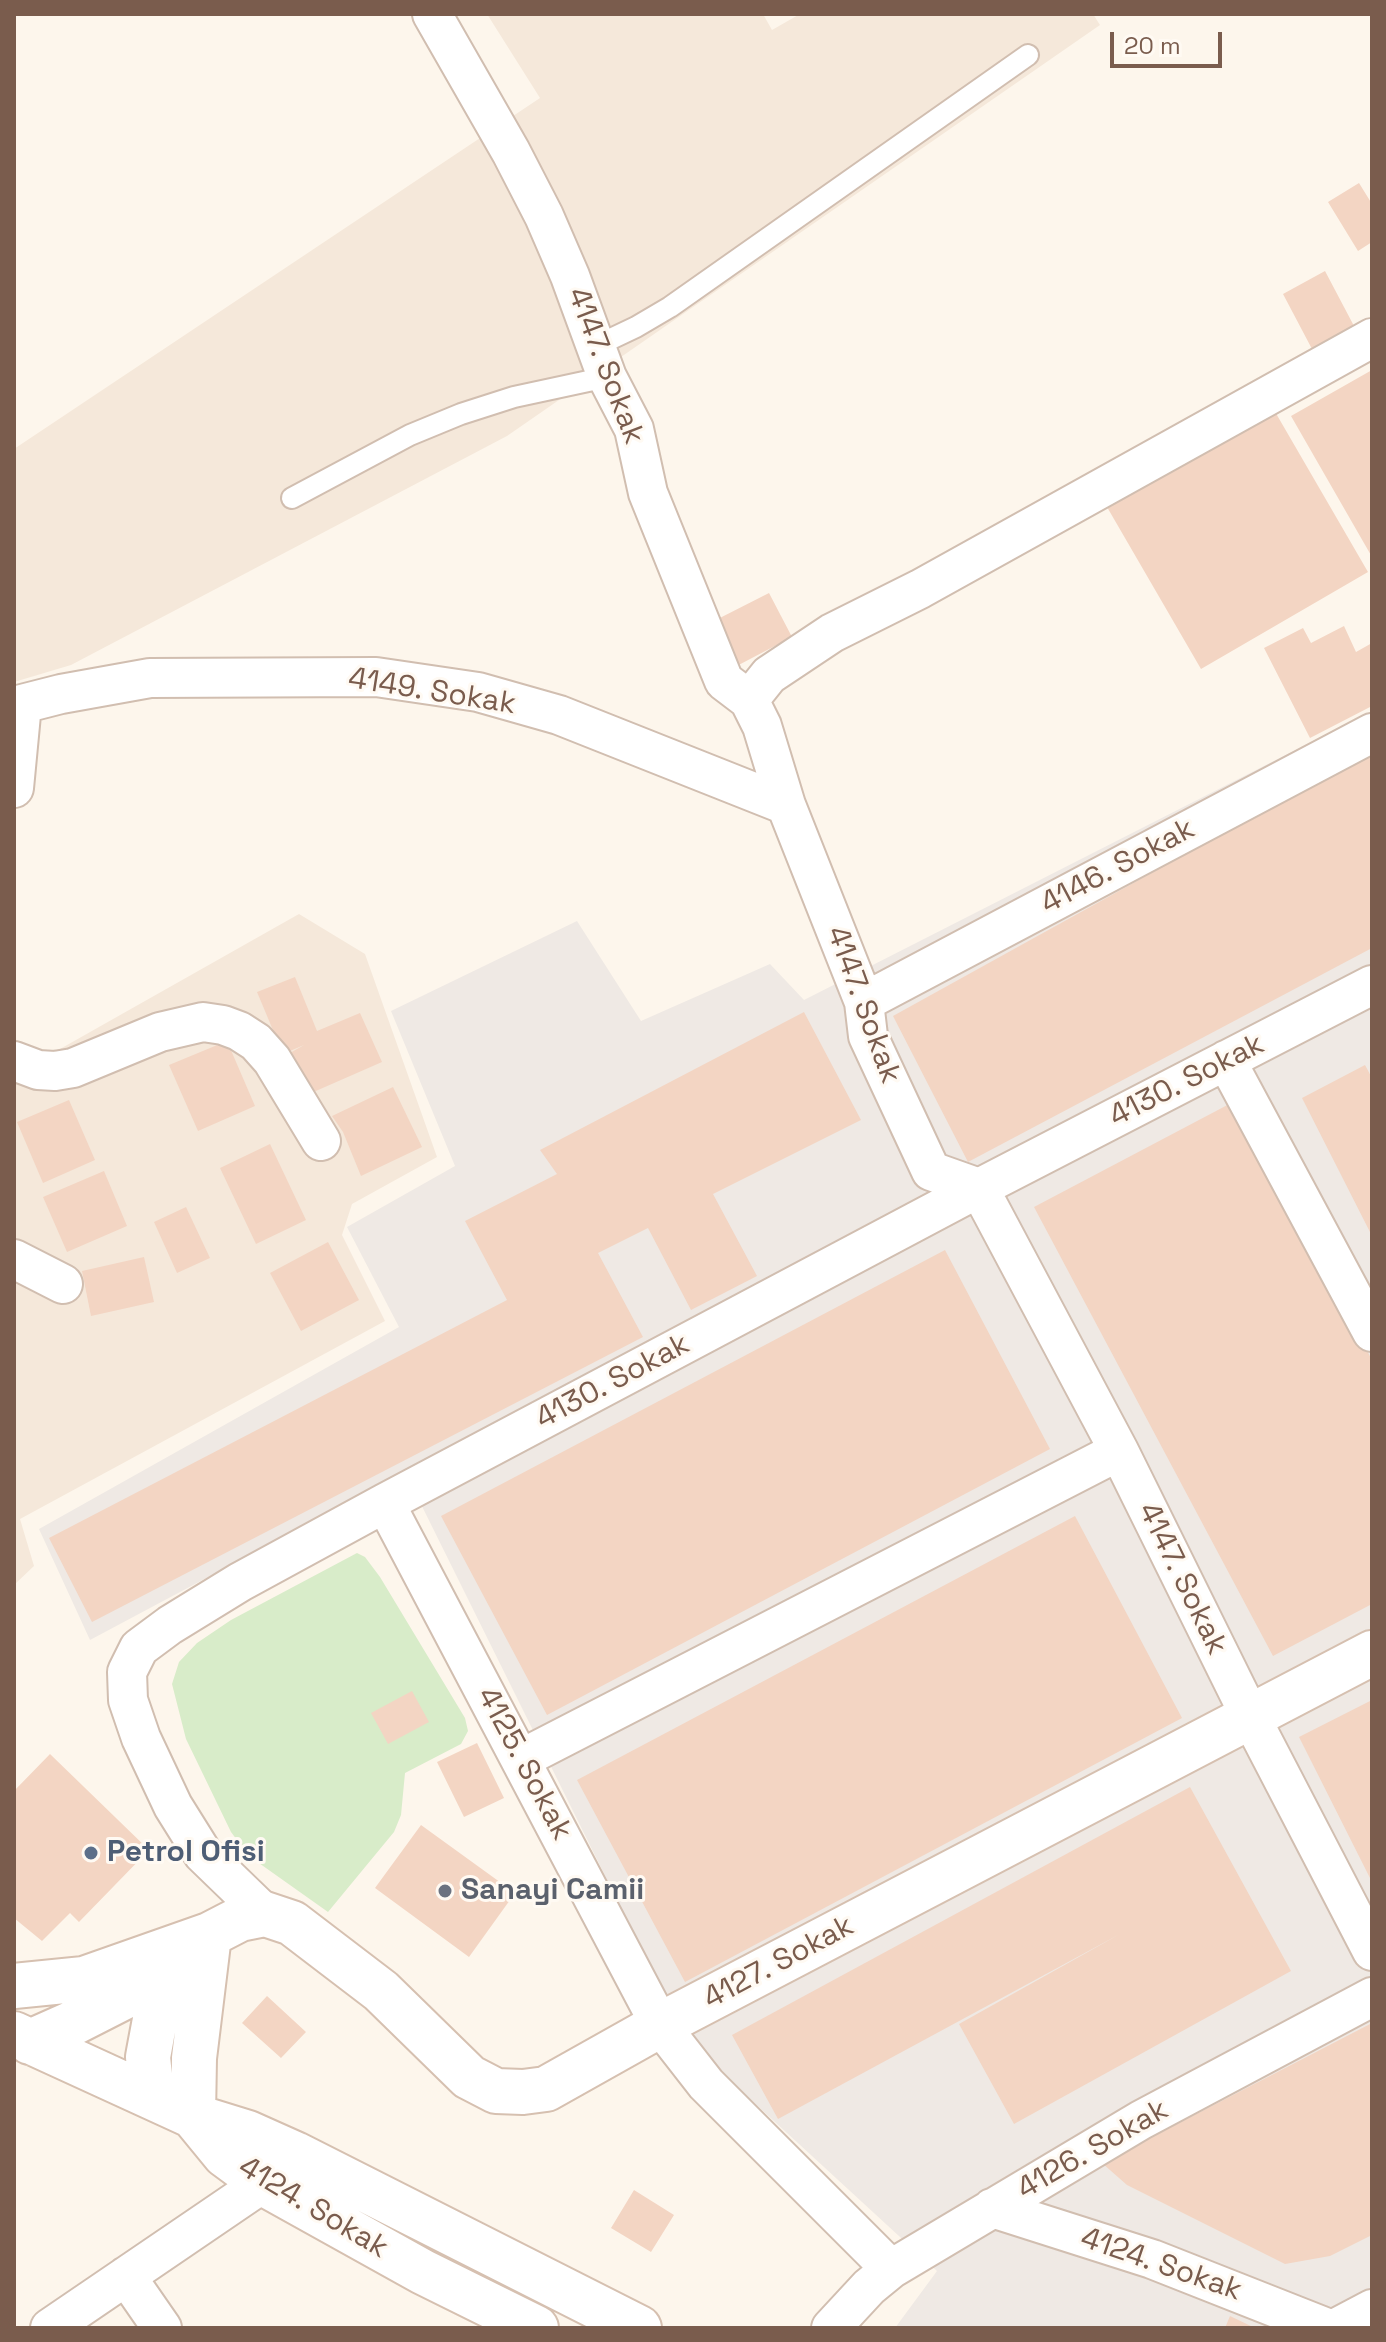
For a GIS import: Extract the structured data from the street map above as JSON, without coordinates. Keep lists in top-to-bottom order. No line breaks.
{"streets":{"street":["4147. Sokak","4149. Sokak","4146. Sokak","4130. Sokak","4125. Sokak","4127. Sokak","4126. Sokak","4124. Sokak"]},"crossings":[["4147. Sokak","4149. Sokak"],["4147. Sokak","4146. Sokak"],["4147. Sokak","4130. Sokak"],["4147. Sokak","4127. Sokak"],["4130. Sokak","4125. Sokak"],["4130. Sokak","4127. Sokak"],["4125. Sokak","4127. Sokak"],["4125. Sokak","4126. Sokak"],["4126. Sokak","4124. Sokak"]],"places":["Petrol Ofisi","Sanayi Camii"],"scale_bar":"20 m"}
